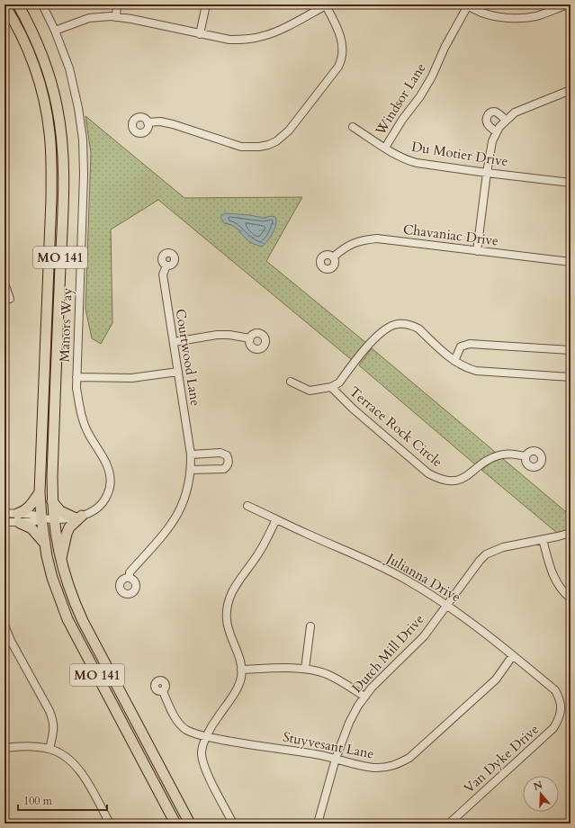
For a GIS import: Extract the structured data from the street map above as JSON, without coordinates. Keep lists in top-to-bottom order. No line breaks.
{"streets":{"highway":["MO 141"],"street":["Windsor Lane","Du Motier Drive","Chavaniac Drive","Manors Way","Courtwood Lane","Terrace Rock Circle","Julianna Drive","Dutch Mill Drive","Stuyvesant Lane","Van Dyke Drive"]},"crossings":[["Windsor Lane","Du Motier Drive"],["MO 141","Manors Way"],["Julianna Drive","Dutch Mill Drive"],["Julianna Drive","Stuyvesant Lane"],["Julianna Drive","Van Dyke Drive"],["Dutch Mill Drive","Stuyvesant Lane"]],"scale_bar":"100 m","north":"top"}
